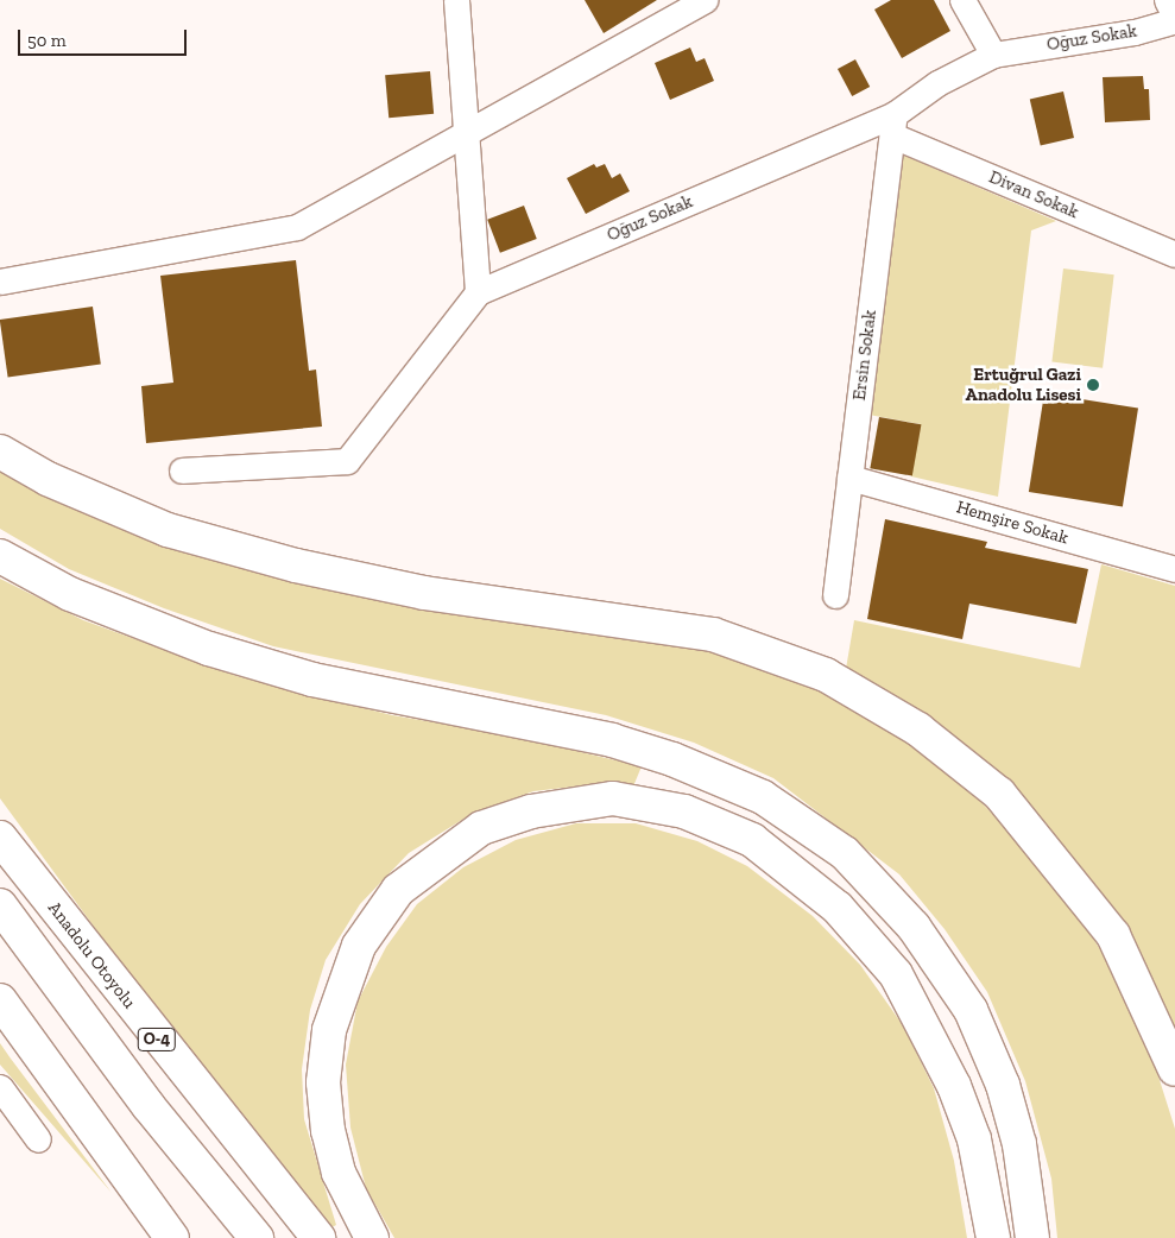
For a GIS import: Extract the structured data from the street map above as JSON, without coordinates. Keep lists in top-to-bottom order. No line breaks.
{"streets":{"main road":["Anadolu Otoyolu","O-4"],"street":["Oğuz Sokak","Divan Sokak","Ersin Sokak","Hemşire Sokak"]},"crossings":[["Oğuz Sokak","Divan Sokak"],["Oğuz Sokak","Ersin Sokak"],["Divan Sokak","Ersin Sokak"],["Ersin Sokak","Hemşire Sokak"]],"places":["Ertuğrul Gazi Anadolu Lisesi"],"scale_bar":"50 m"}
